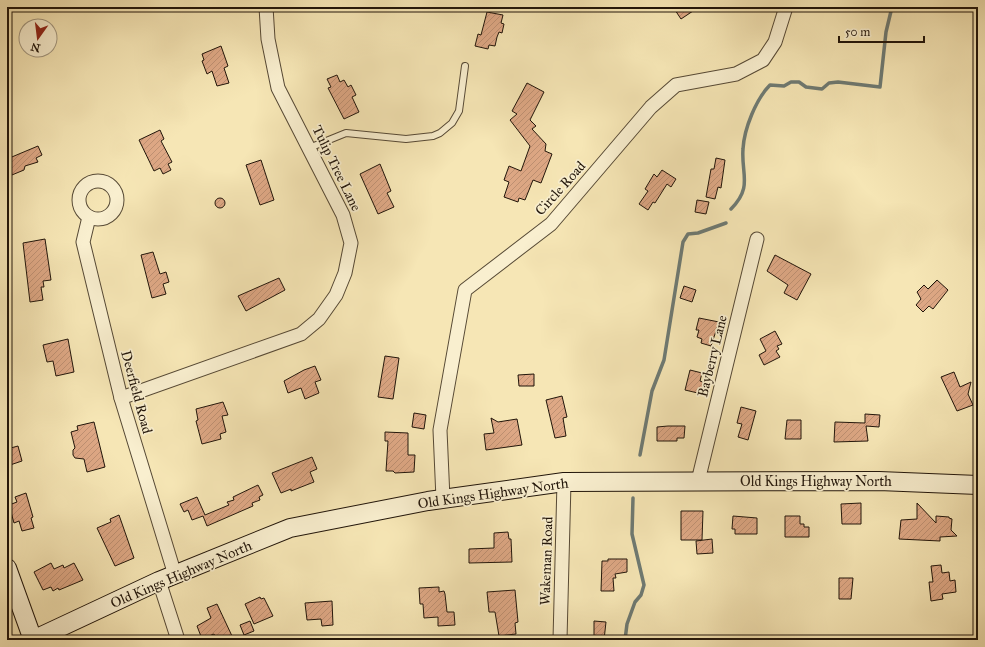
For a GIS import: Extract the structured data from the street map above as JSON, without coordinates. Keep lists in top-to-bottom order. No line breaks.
{"streets":{"main road":["Old Kings Highway North"],"street":["Tulip Tree Lane","Circle Road","Bayberry Lane","Deerfield Road","Wakeman Road"]},"crossings":[["Tulip Tree Lane","Deerfield Road"],["Circle Road","Old Kings Highway North"],["Bayberry Lane","Old Kings Highway North"],["Deerfield Road","Old Kings Highway North"],["Old Kings Highway North","Wakeman Road"]],"scale_bar":"50 m","north":"bottom"}
